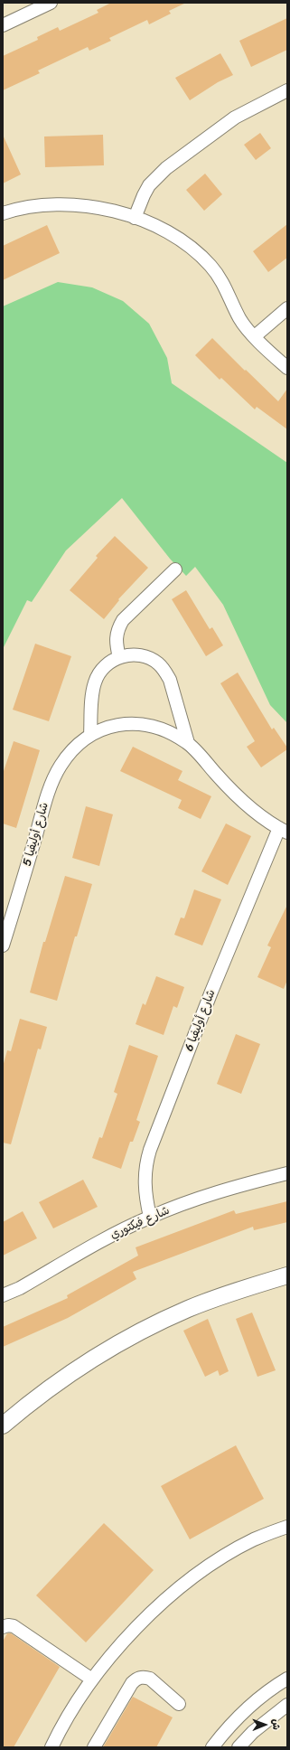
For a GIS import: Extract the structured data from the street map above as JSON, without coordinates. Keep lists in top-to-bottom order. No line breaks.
{"streets":{"street":["شارع أوليفيا 5","شارع أوليفيا 6","شارع فيكتوري"]},"crossings":[["شارع أوليفيا 5","شارع أوليفيا 6"],["شارع أوليفيا 6","شارع فيكتوري"]],"north":"right"}
